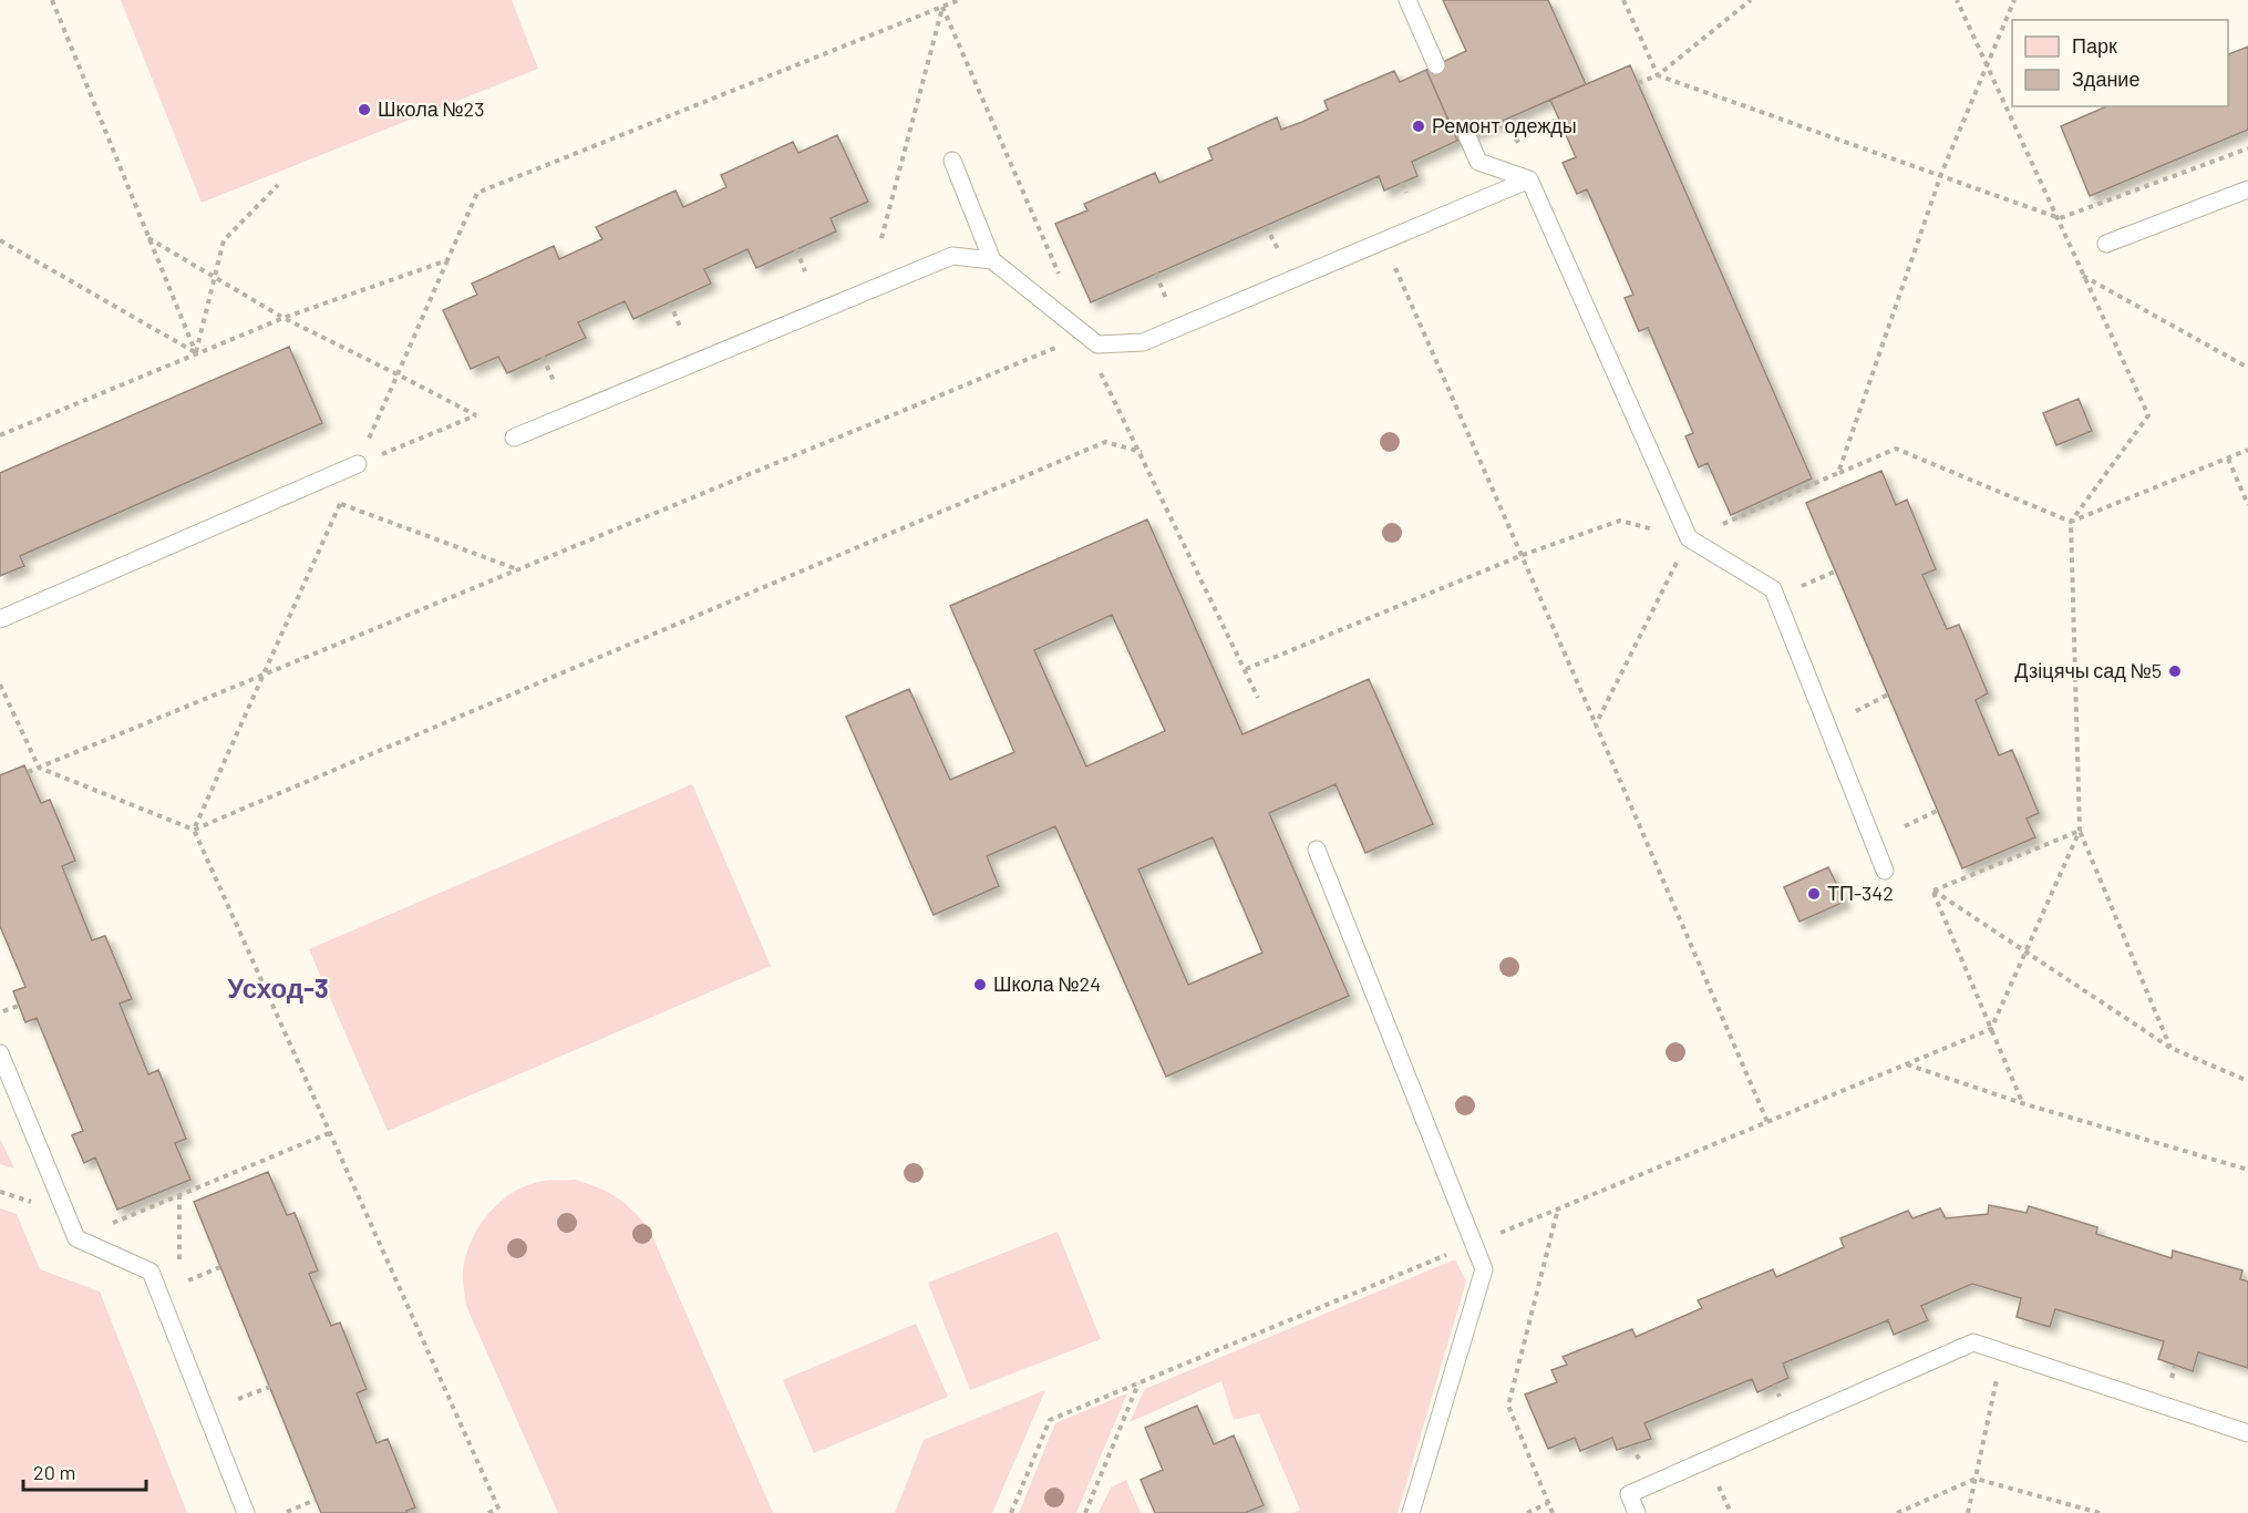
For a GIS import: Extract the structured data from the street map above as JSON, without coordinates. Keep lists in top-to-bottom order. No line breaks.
{"districts":["Усход-3"],"places":["Школа №23","Ремонт одежды","Дзіцячы сад №5","ТП-342","Школа №24"],"legend":["Парк","Здание"],"scale_bar":"20 m"}
